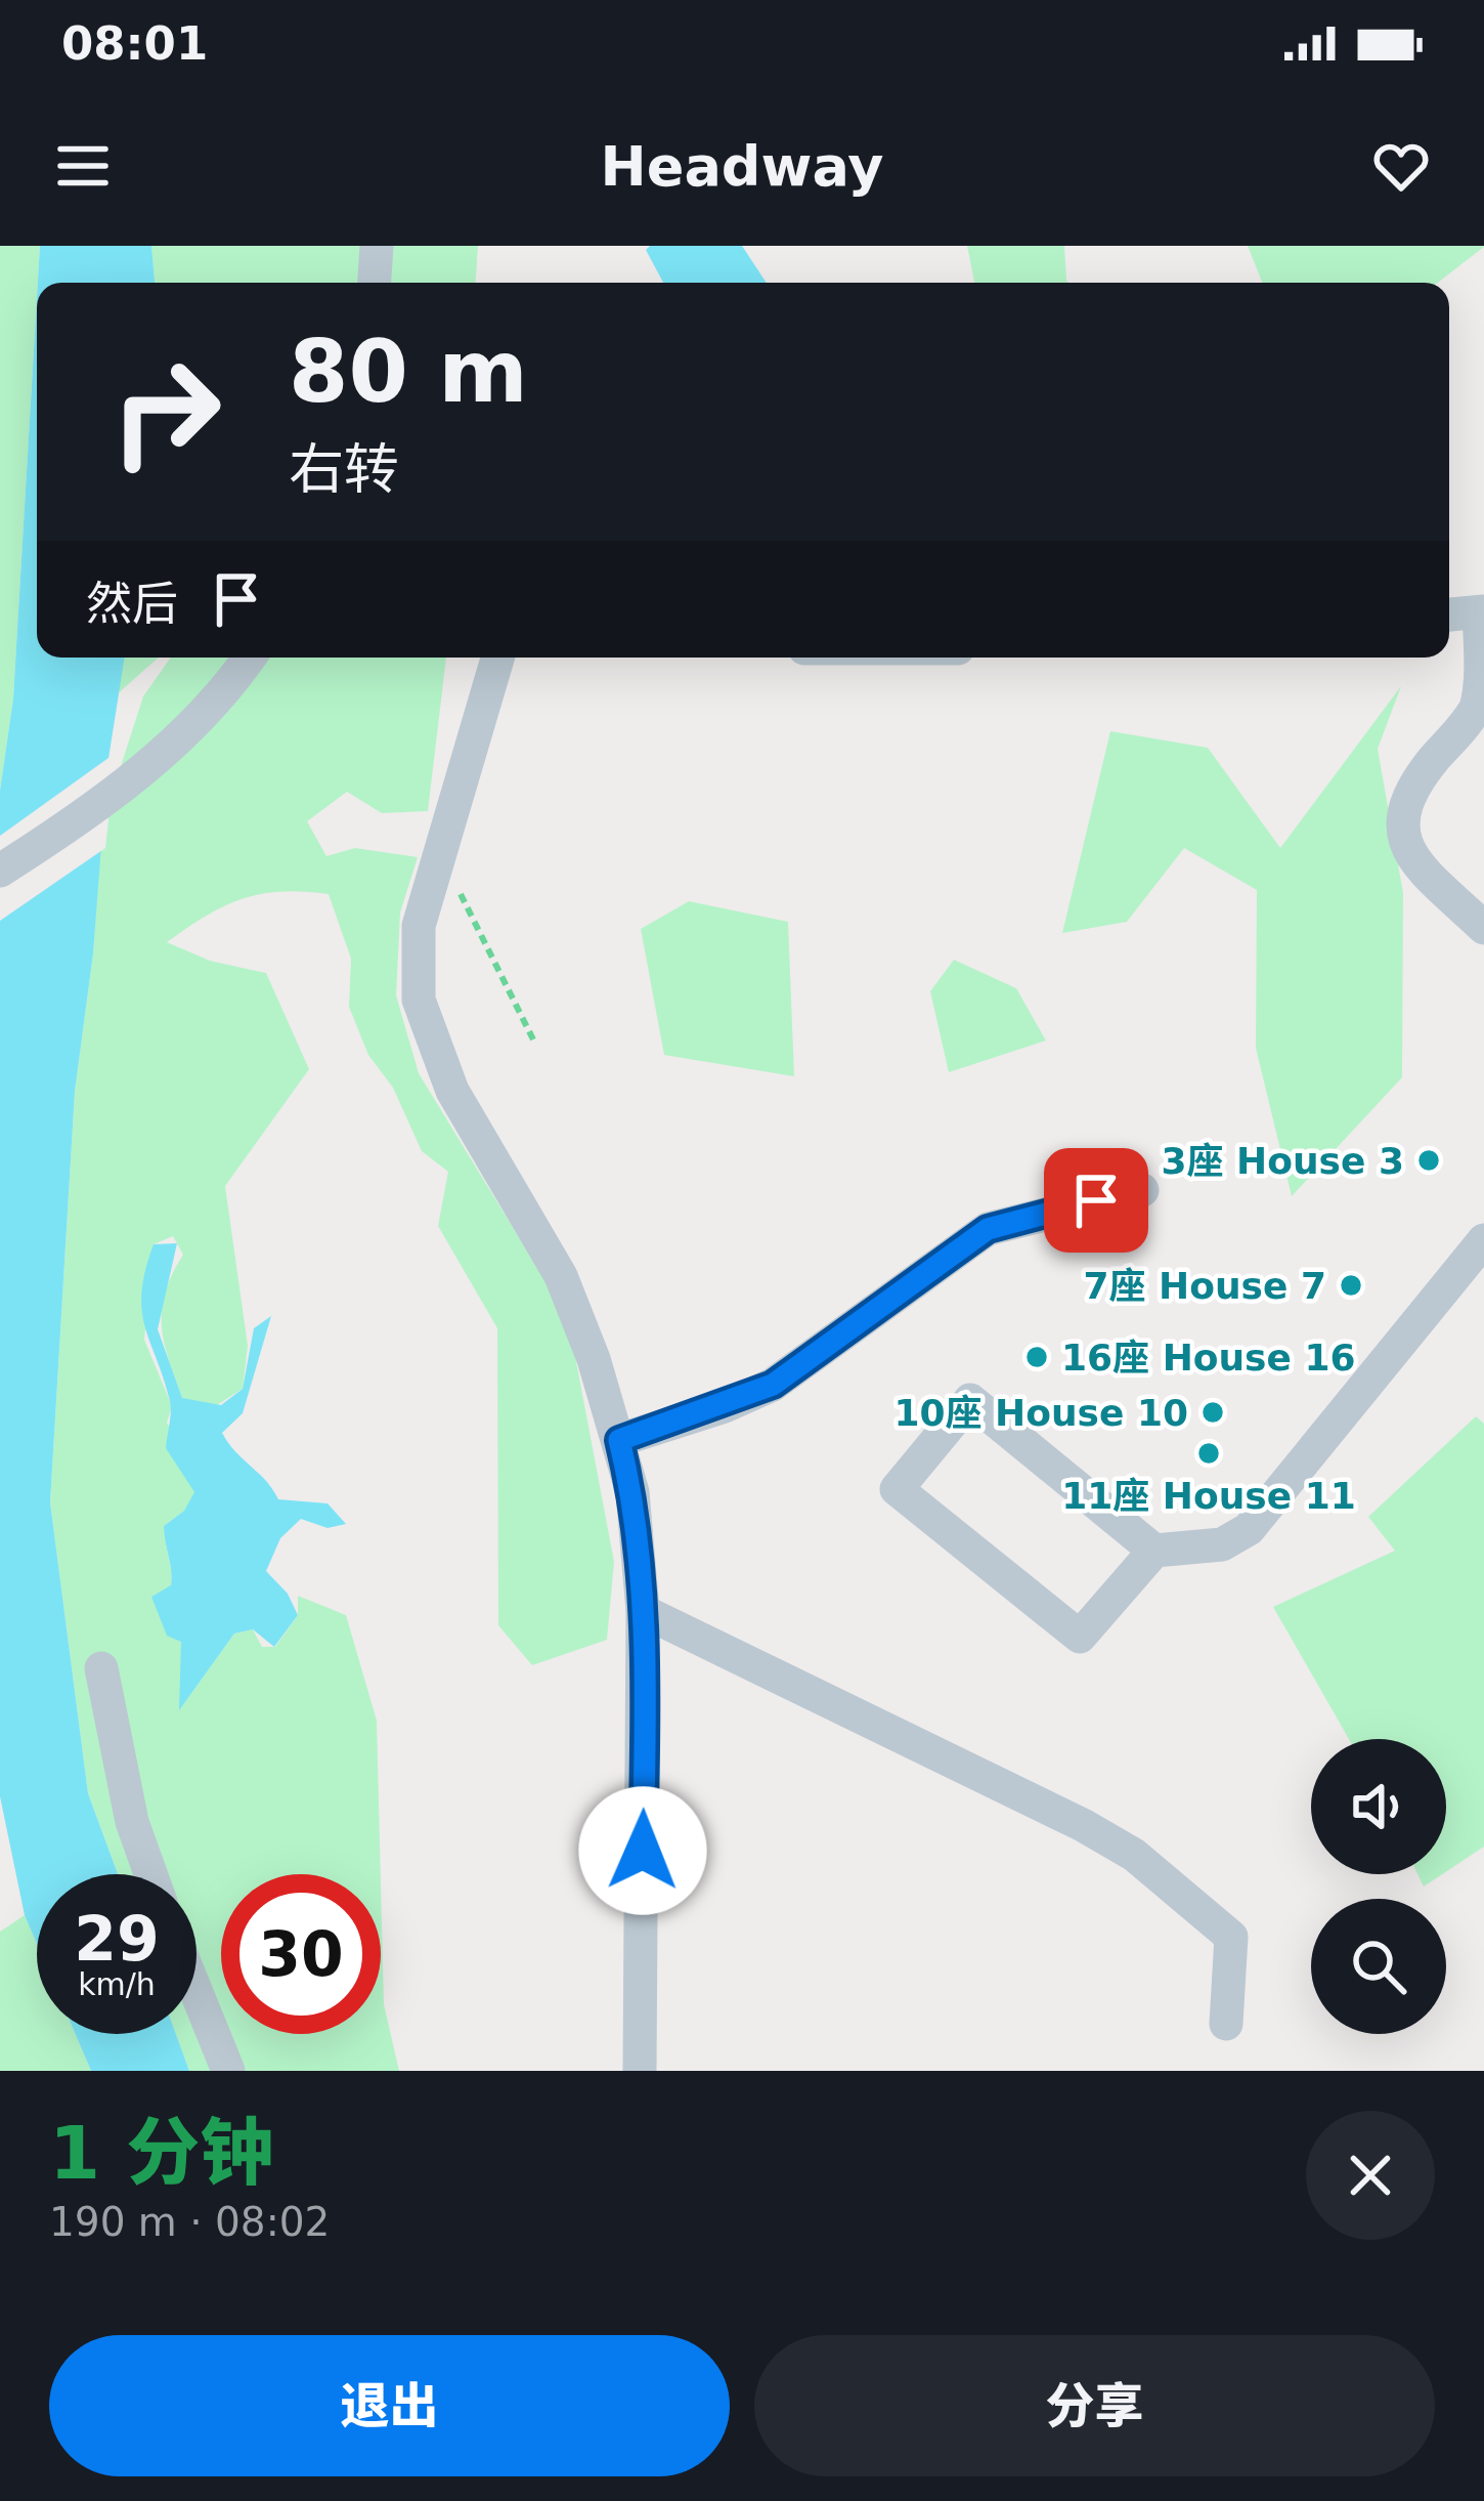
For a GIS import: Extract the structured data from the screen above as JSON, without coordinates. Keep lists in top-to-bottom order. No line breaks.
{"places":["3座 House 3","7座 House 7","16座 House 16","10座 House 10","11座 House 11"],"page":{"status":"08:01","header":"Headway","turn":["80 m","右转"],"then":"然后","speed":"29 km/h","limit":"30","heading":["1 分钟","190 m · 08:02"],"buttons":["退出","分享"]}}
